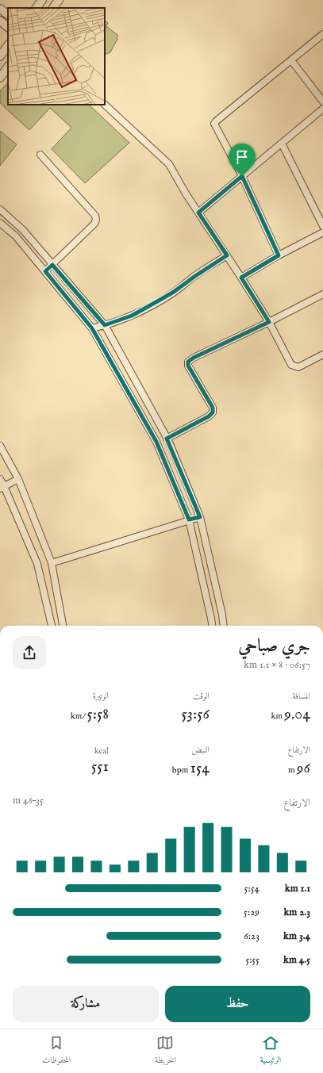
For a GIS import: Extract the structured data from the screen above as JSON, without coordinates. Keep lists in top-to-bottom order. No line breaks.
{"page":{"heading":["جري صباحي","06:57 · 8 × 1.1 km"],"stats":[["المسافة","9.04 km"],["الوقت","53:56"],["الوتيرة","5:58 /km"],["الارتفاع","96 m"],["النبض","154 bpm"],["kcal","551"]],"chart":["الارتفاع","35–46 m"],"list":[{"name":"1.1 km","note":"5:54"},{"name":"2.3 km","note":"5:29"},{"name":"3.4 km","note":"6:23"},{"name":"4.5 km","note":"5:55"}],"buttons":["حفظ","مشاركة"],"tabs":["الرئيسية","الخريطة","المحفوظات"]}}
